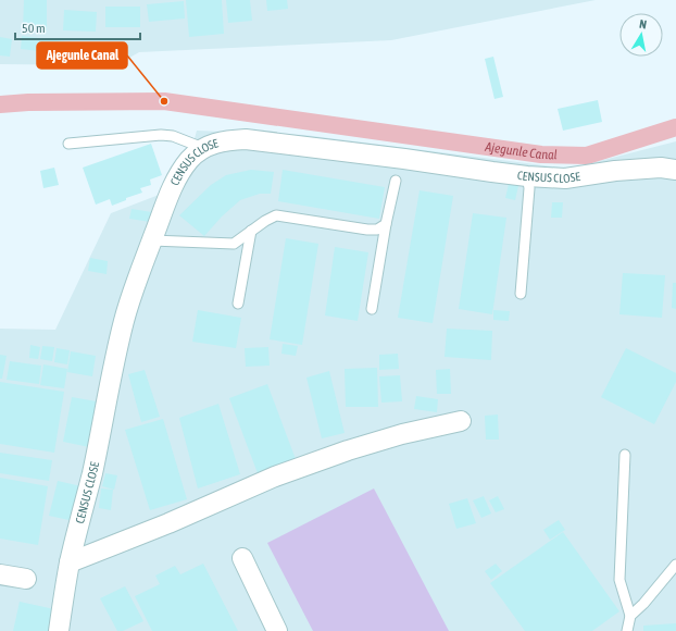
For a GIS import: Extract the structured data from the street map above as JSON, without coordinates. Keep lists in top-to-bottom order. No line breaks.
{"streets":{"street":["CENSUS CLOSE"]},"water":["Ajegunle Canal"],"places":["Ajegunle Canal"],"scale_bar":"50 m","north":"top"}
